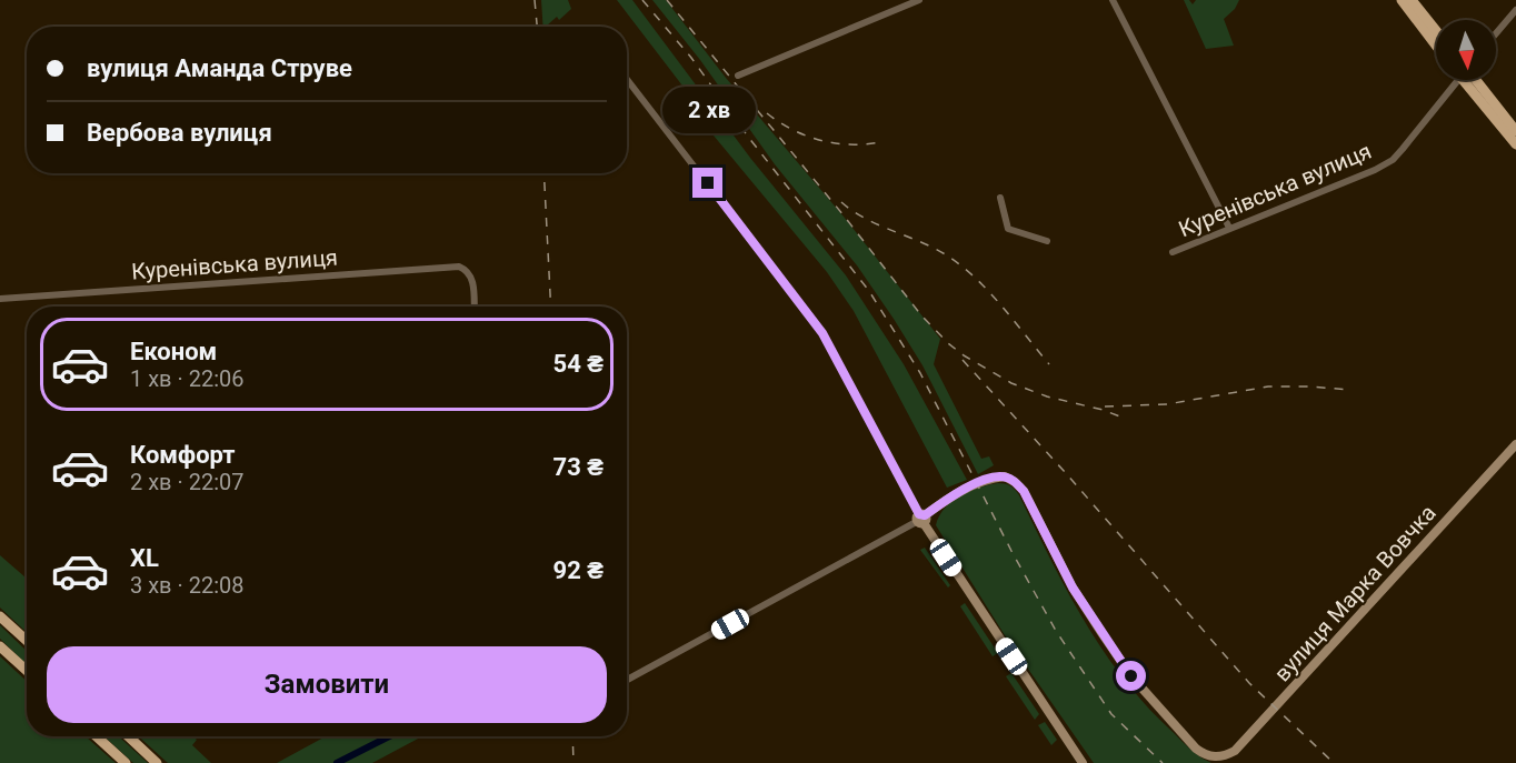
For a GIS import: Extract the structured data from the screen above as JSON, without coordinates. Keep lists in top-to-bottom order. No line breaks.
{"streets":{"main road":["вулиця Марка Вовчка"],"street":["Куренівська вулиця"]},"north":"bottom","page":{"banner":["вулиця Аманда Струве","Вербова вулиця"],"bubble":"2 хв","list":[{"name":"Економ","note":"1 хв · 22:06","value":"54 ₴"},{"name":"Комфорт","note":"2 хв · 22:07","value":"73 ₴"},{"name":"XL","note":"3 хв · 22:08","value":"92 ₴"}],"buttons":"Замовити"}}
